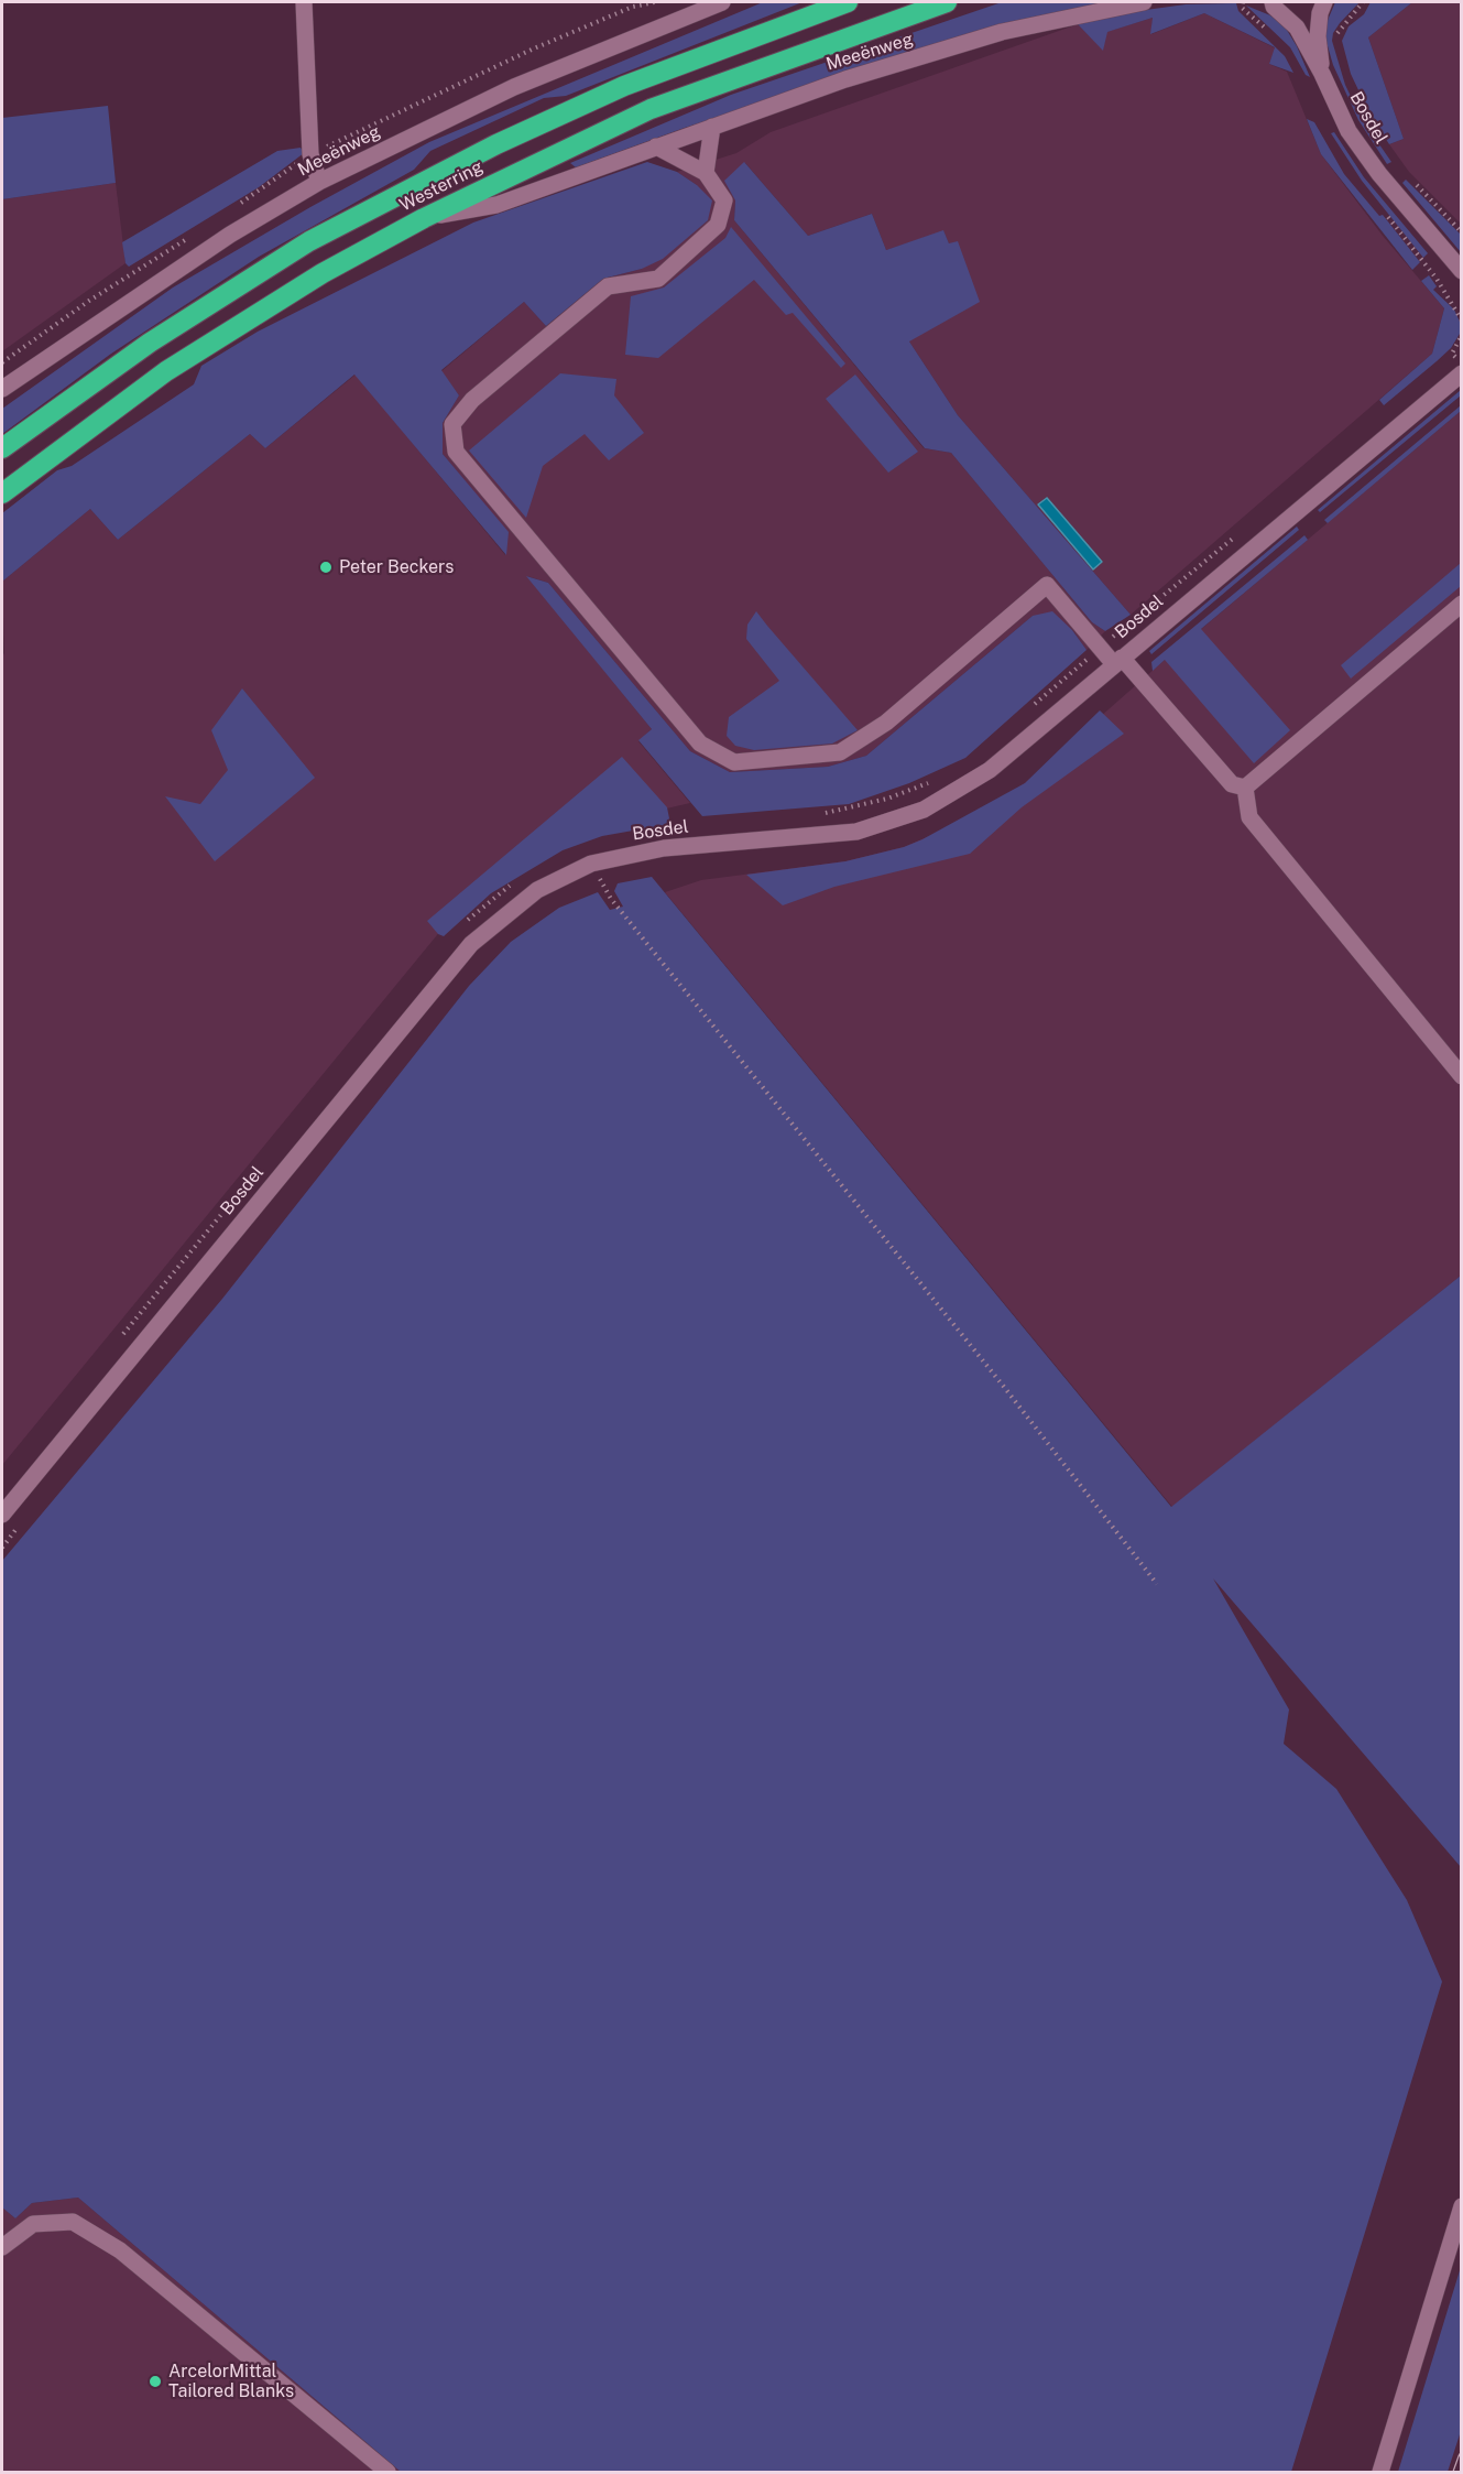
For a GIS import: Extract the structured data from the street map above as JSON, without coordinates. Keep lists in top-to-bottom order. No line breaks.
{"streets":{"highway":["Westerring"],"street":["Meeënweg","Bosdel"]},"crossings":[["Meeënweg","Westerring"]],"places":["Peter Beckers","ArcelorMittal Tailored Blanks"]}
